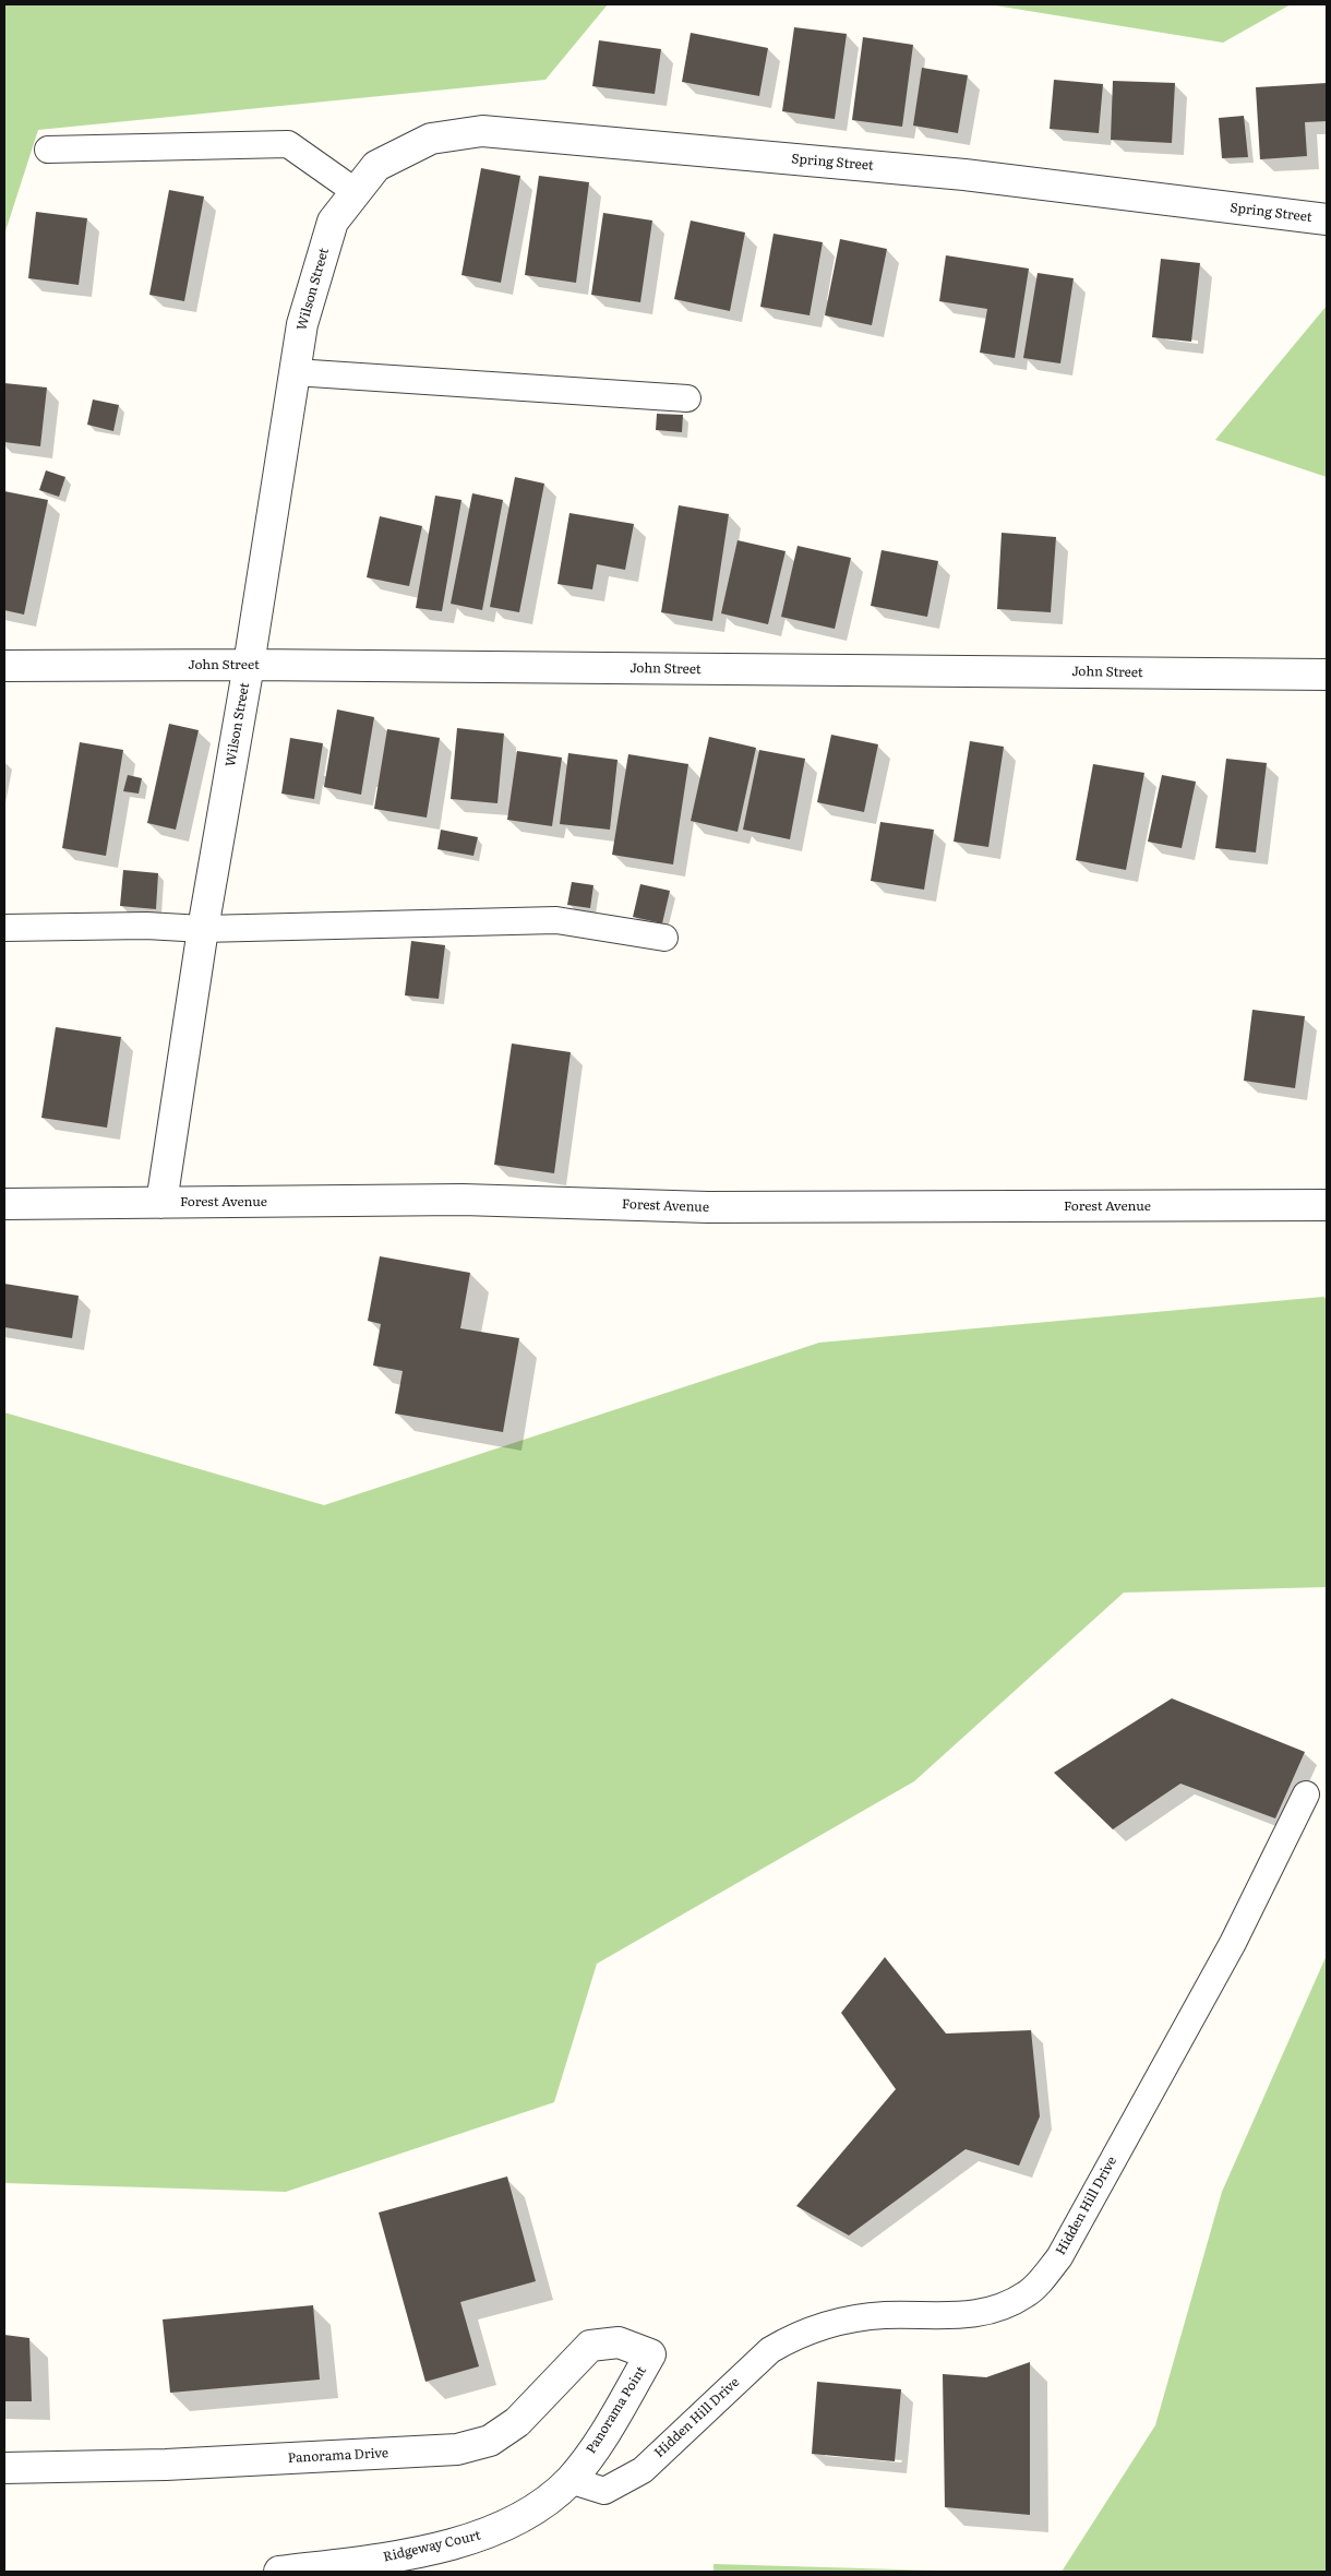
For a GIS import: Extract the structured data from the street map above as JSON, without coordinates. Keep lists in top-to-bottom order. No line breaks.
{"streets":{"street":["Spring Street","Wilson Street","John Street","Forest Avenue","Panorama Point","Panorama Drive","Ridgeway Court"],"lane":["Hidden Hill Drive"]},"crossings":[["Spring Street","Wilson Street"],["Wilson Street","John Street"],["Wilson Street","Forest Avenue"],["Hidden Hill Drive","Panorama Point"],["Hidden Hill Drive","Ridgeway Court"],["Panorama Point","Panorama Drive"],["Panorama Point","Ridgeway Court"]]}
